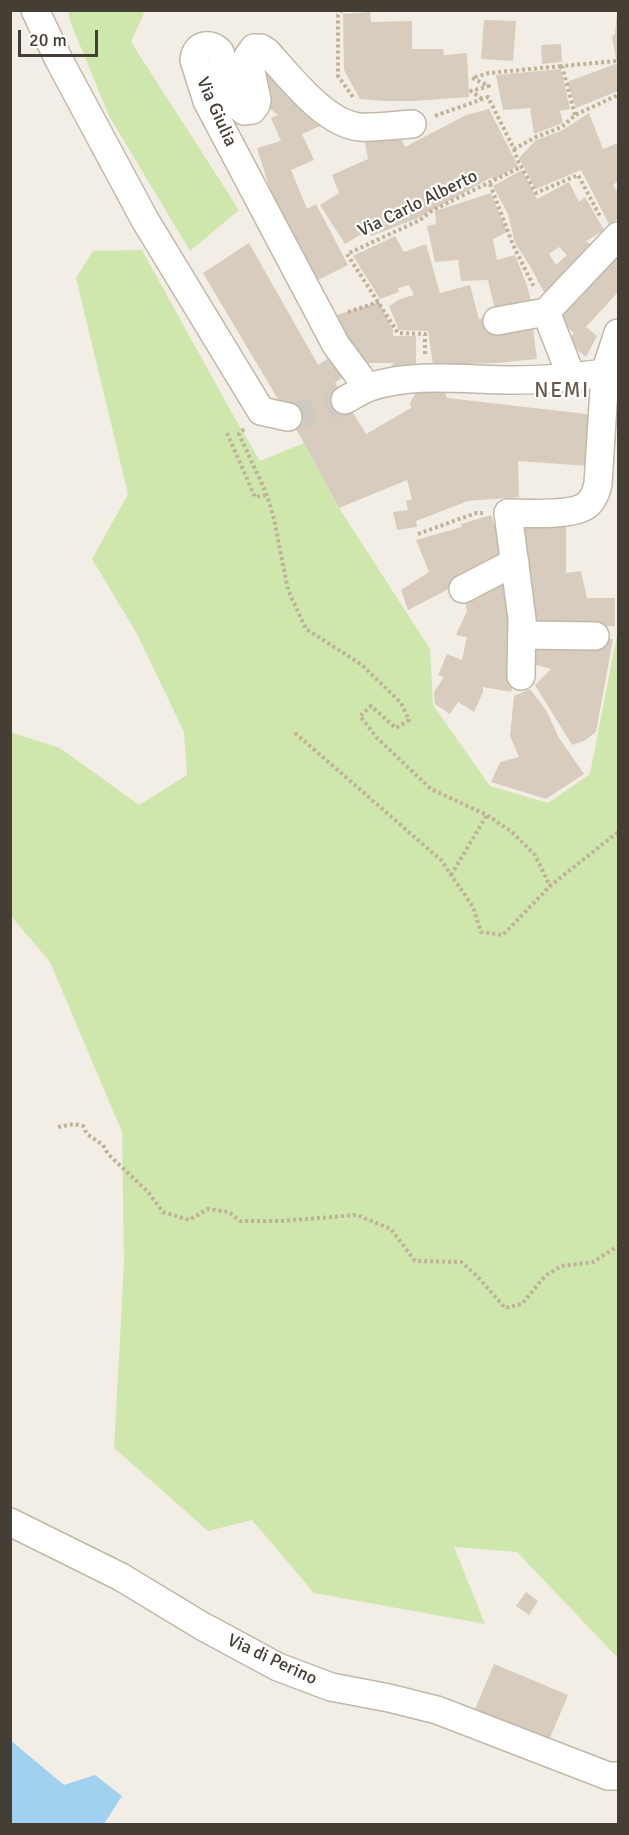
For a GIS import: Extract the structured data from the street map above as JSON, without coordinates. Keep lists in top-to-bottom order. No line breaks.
{"streets":{"street":["Via Giulia","Via di Perino"],"path":["Via Carlo Alberto"]},"crossings":[["Via Giulia","Via Carlo Alberto"]],"districts":["NEMI"],"scale_bar":"20 m"}
